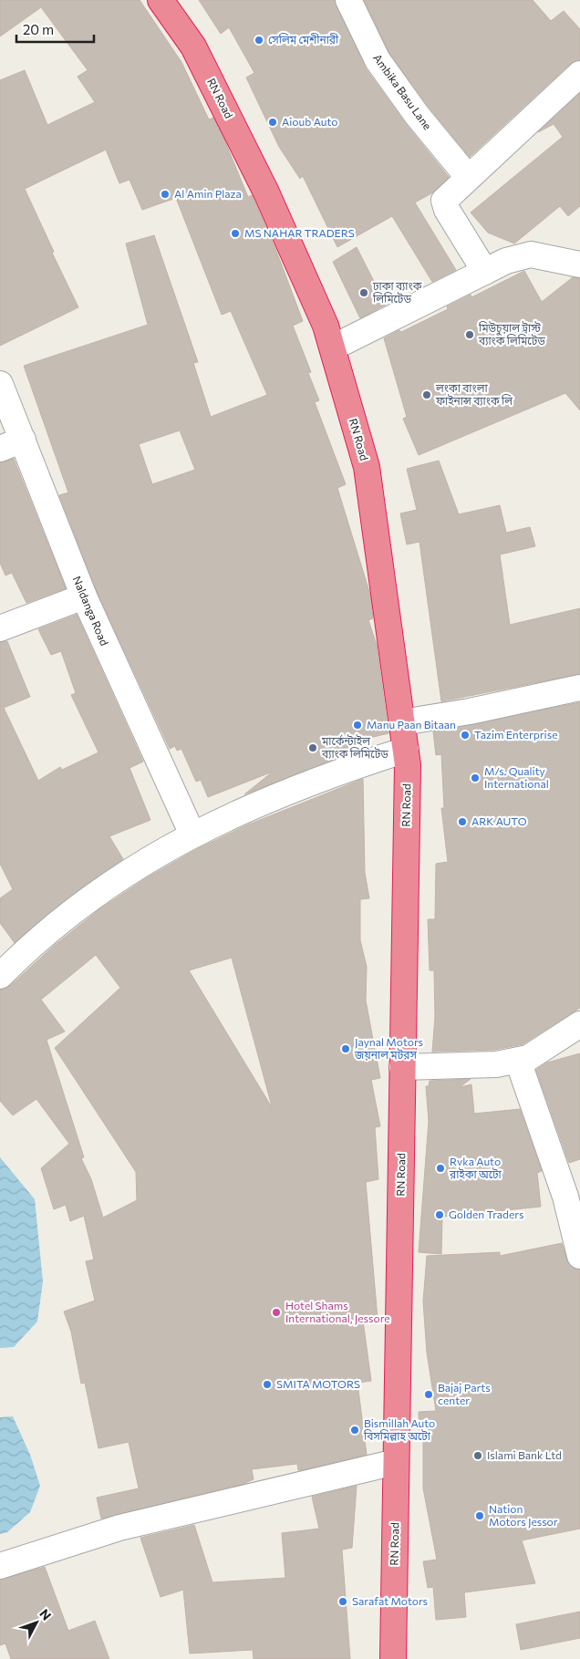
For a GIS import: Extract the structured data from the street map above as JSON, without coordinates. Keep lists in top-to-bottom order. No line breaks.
{"streets":{"highway":["RN Road"],"street":["Ambika Basu Lane","Naldanga Road"]},"places":["সেলিম মেশীনারী","Aioub Auto","Al Amin Plaza","MS NAHAR TRADERS","ঢাকা ব্যাংক লিমিটেড","মিউচুয়াল ট্রাস্ট ব্যাংক লিমিটেড","লংকা বাংলা ফাইনান্স ব্যাংক লি","Manu Paan Bitaan","Tazim Enterprise","মার্কেন্টাইল ব্যাংক লিমিটেড","M/s. Quality International","ARK AUTO","Jaynal Motors জয়নাল মটরস","Ryka Auto রাইকা অটো","Golden Traders","Hotel Shams International, Jessore","SMITA MOTORS","Bajaj Parts center","Bismillah Auto বিসমিল্লাহ অটো","Islami Bank Ltd","Nation Motors Jessor","Sarafat Motors"],"scale_bar":"20 m","north":"top right"}
